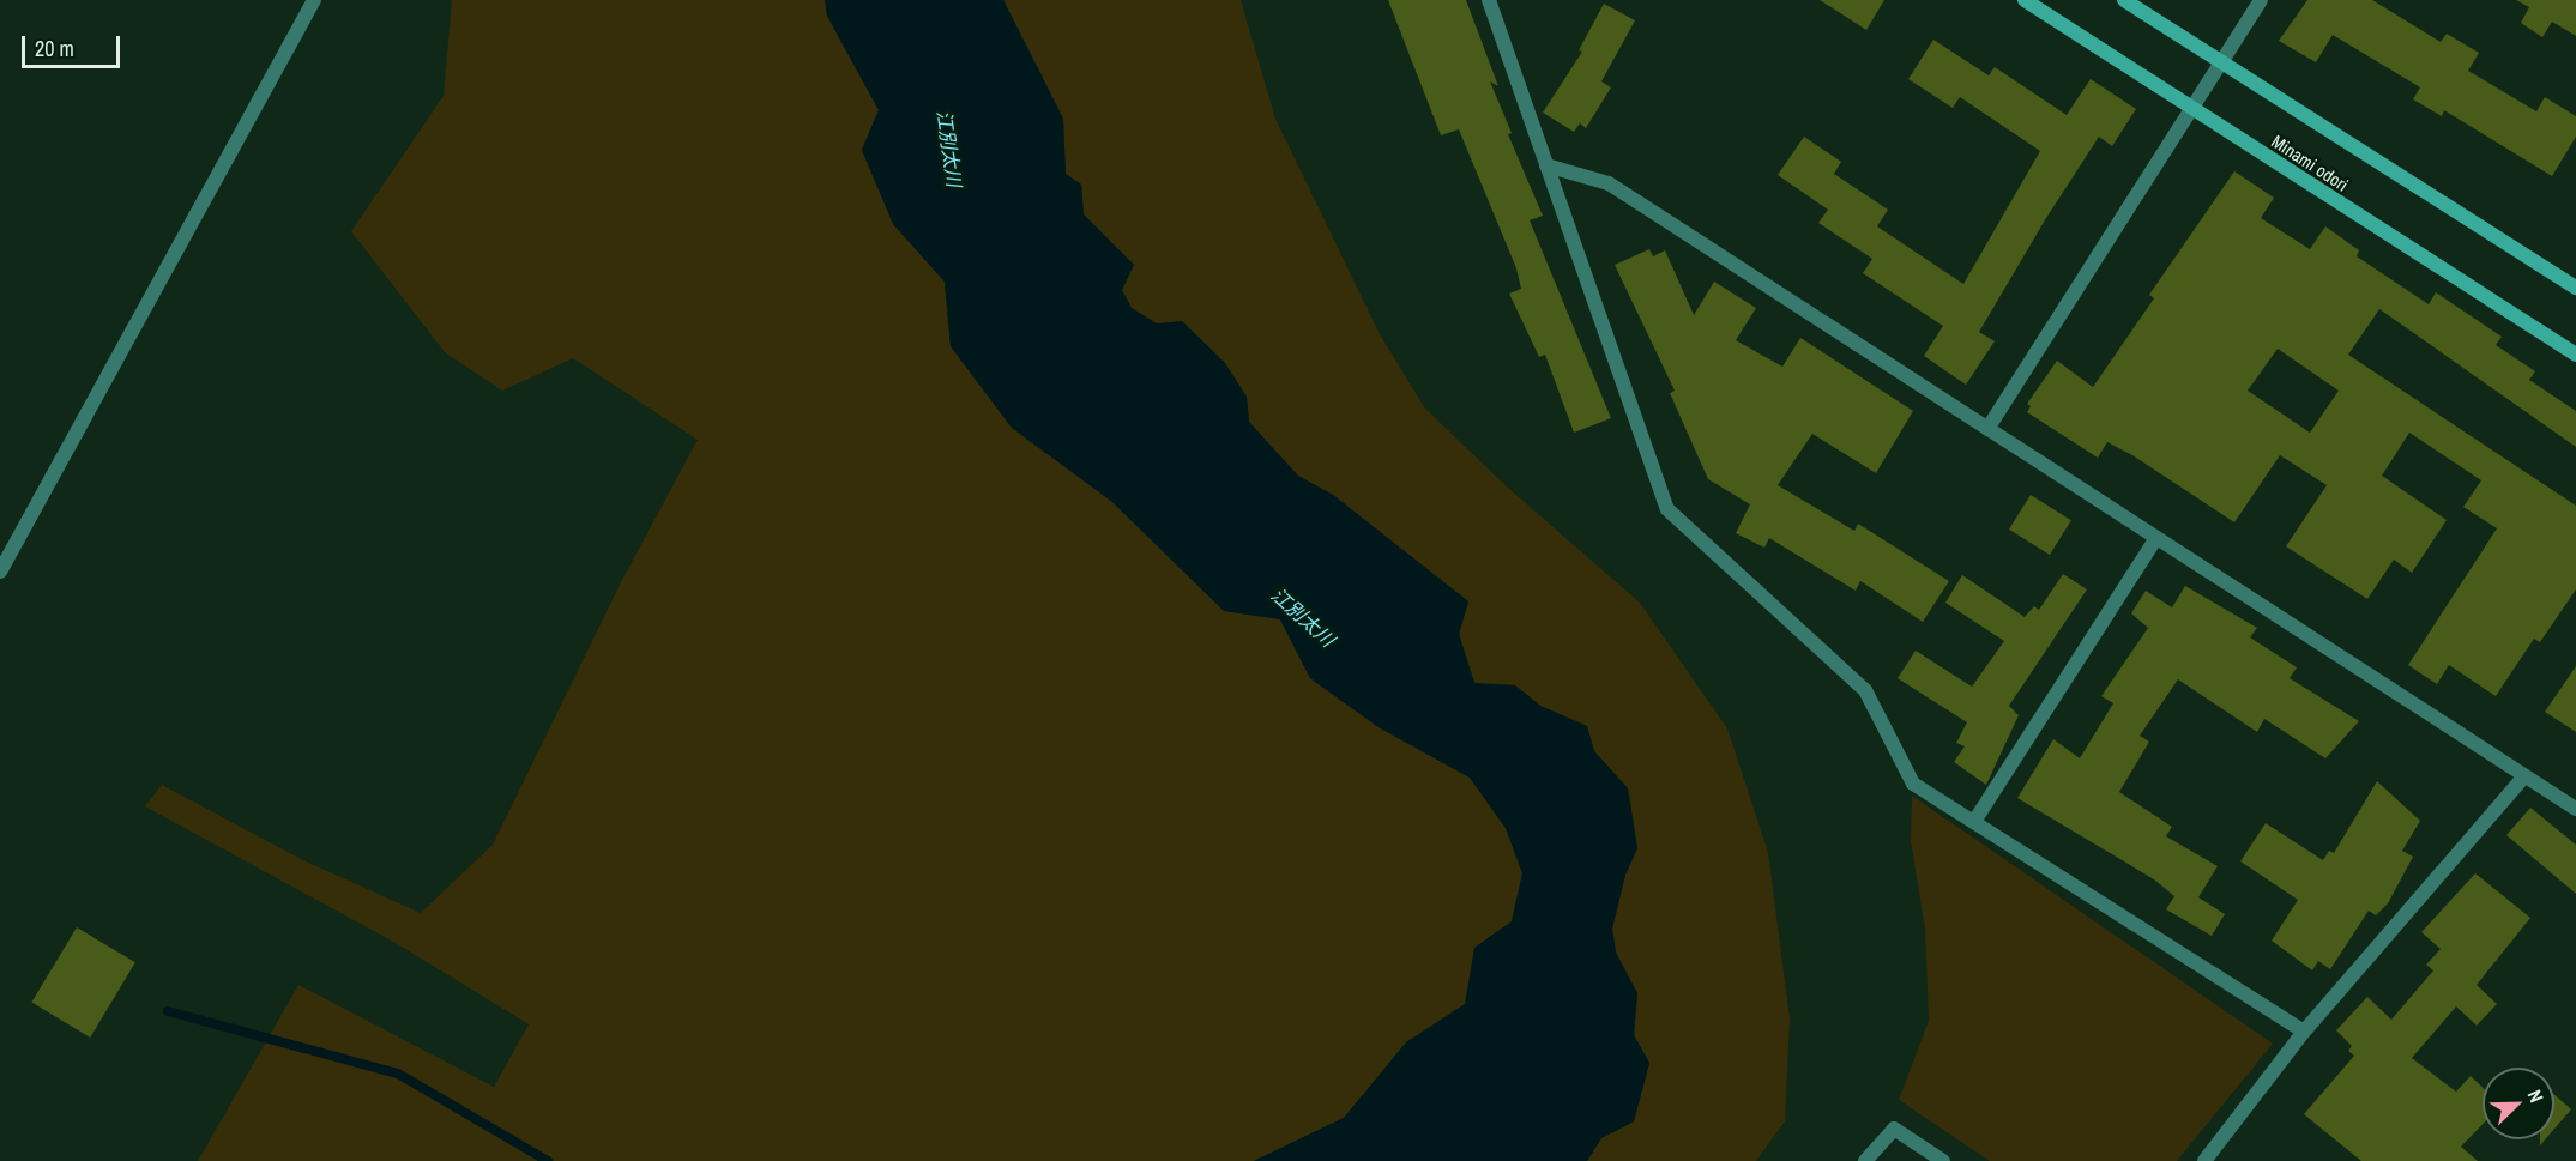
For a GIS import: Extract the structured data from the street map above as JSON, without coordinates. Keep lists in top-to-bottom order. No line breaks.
{"streets":{"main road":["Minami odori"]},"water":["江別太川"],"scale_bar":"20 m","north":"top right"}
